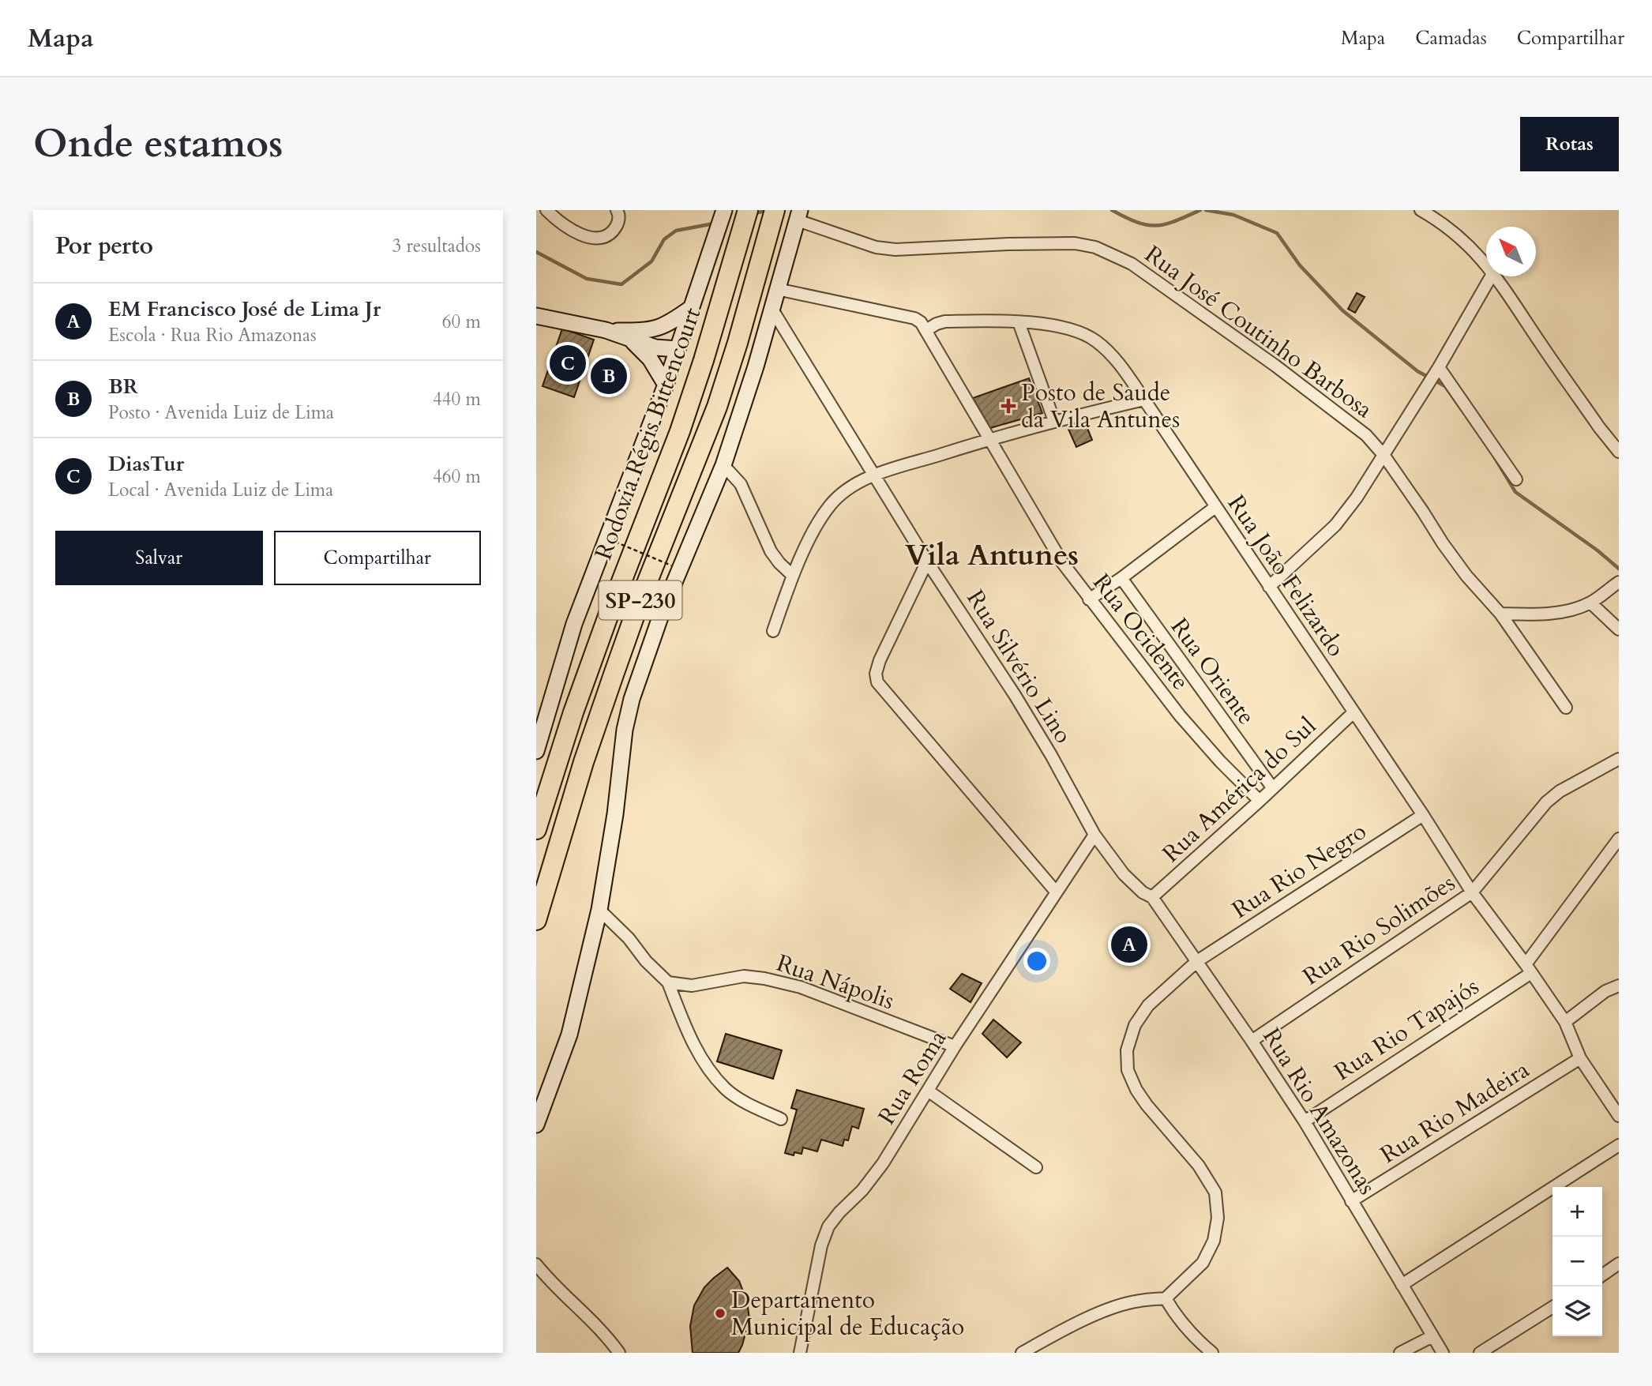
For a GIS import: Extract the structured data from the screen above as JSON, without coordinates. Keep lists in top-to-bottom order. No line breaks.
{"streets":{"highway":["Rodovia Régis Bittencourt","SP-230"],"street":["Rua José Coutinho Barbosa","Rua João Felizardo","Rua Ocidente","Rua Silvério Lino","Rua Oriente","Rua América do Sul","Rua Rio Negro","Rua Rio Solimões","Rua Nápolis","Rua Rio Tapajós","Rua Roma","Rua Rio Amazonas","Rua Rio Madeira"]},"crossings":[["Rua João Felizardo","Rua Ocidente"],["Rua João Felizardo","Rua América do Sul"],["Rua João Felizardo","Rua Rio Negro"],["Rua João Felizardo","Rua Rio Solimões"],["Rua João Felizardo","Rua Rio Tapajós"],["Rua João Felizardo","Rua Rio Madeira"],["Rua Ocidente","Rua América do Sul"],["Rua Silvério Lino","Rua América do Sul"],["Rua Silvério Lino","Rua Roma"],["Rua Silvério Lino","Rua Rio Amazonas"],["Rua Oriente","Rua América do Sul"],["Rua América do Sul","Rua Rio Amazonas"],["Rua Rio Negro","Rua Rio Amazonas"],["Rua Rio Solimões","Rua Rio Amazonas"],["Rua Nápolis","Rua Roma"],["Rua Rio Tapajós","Rua Rio Amazonas"],["Rua Rio Amazonas","Rua Rio Madeira"]],"districts":["Vila Antunes"],"places":{"health":["Posto de Saude da Vila Antunes"],"other":["Departamento Municipal de Educação"]},"north":"top left","page":{"header":"Mapa","nav":["Mapa","Camadas","Compartilhar"],"buttons":["Rotas",["Salvar","Compartilhar"]],"title":"Onde estamos","heading":["Por perto","3 resultados"],"list":[{"mark":"A","name":"EM Francisco José de Lima Jr","note":"Escola · Rua Rio Amazonas","value":"60 m"},{"mark":"B","name":"BR","note":"Posto · Avenida Luiz de Lima","value":"440 m"},{"mark":"C","name":"DiasTur","note":"Local · Avenida Luiz de Lima","value":"460 m"}],"pins":["C","B","A"],"map_buttons":["+","−"]}}
